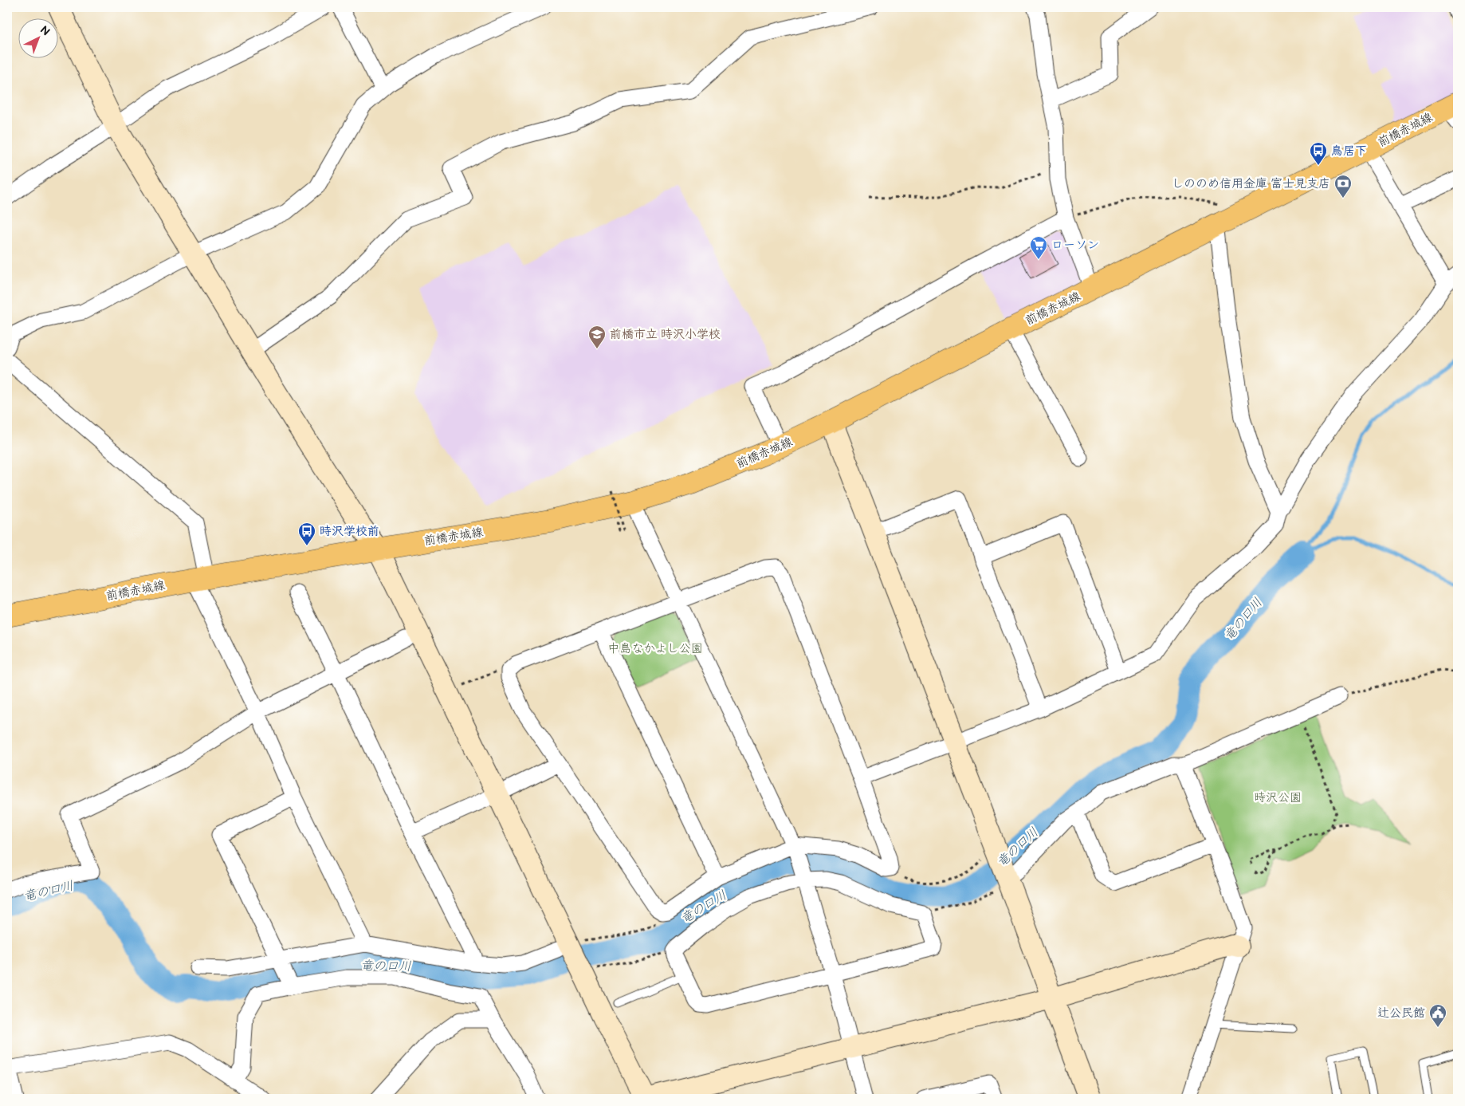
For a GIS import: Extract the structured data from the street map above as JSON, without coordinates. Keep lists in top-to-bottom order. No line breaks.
{"streets":{"main road":["前橋赤城線"]},"water":["竜の口川"],"parks":["中島なかよし公園","時沢公園"],"places":{"bus stop":["鳥居下","時沢学校前"],"bank":["しののめ信用金庫 富士見支店"],"supermarket":["ローソン"],"school or university":["前橋市立 時沢小学校"],"public building":["辻公民館"]},"north":"top right"}
